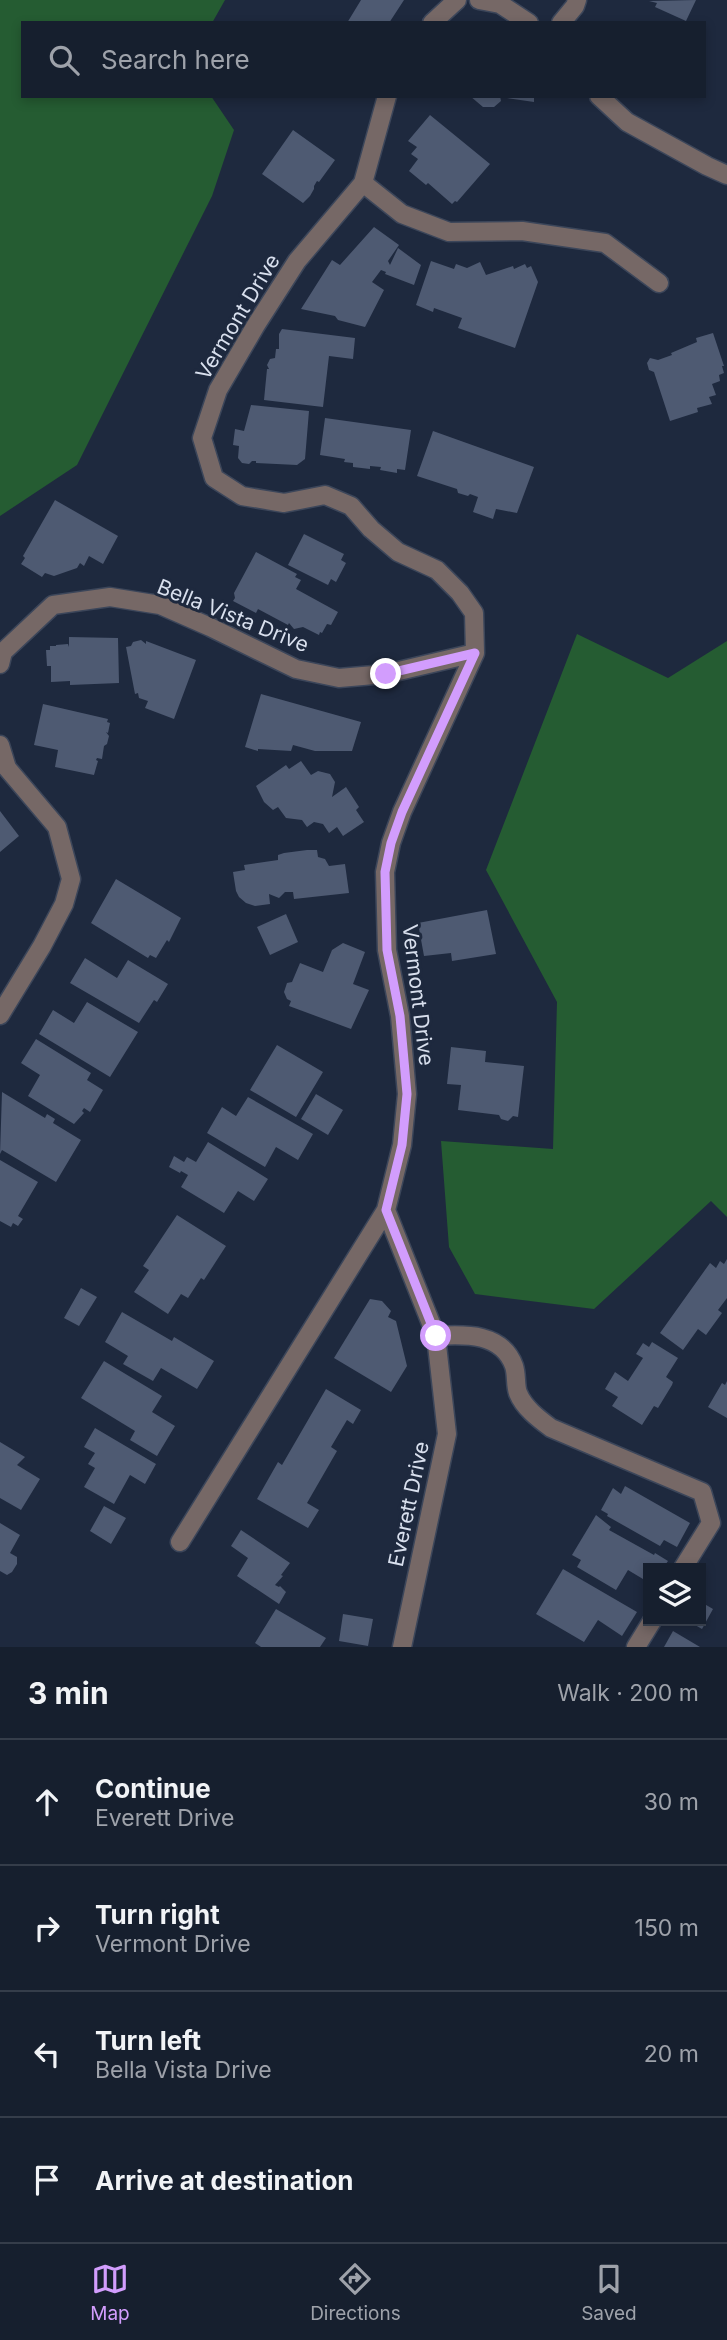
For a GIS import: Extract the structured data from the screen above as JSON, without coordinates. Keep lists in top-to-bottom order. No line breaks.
{"streets":{"street":["Vermont Drive","Bella Vista Drive","Everett Drive"]},"crossings":[["Vermont Drive","Bella Vista Drive"],["Vermont Drive","Everett Drive"]],"page":{"search":"Search here","heading":["3 min","Walk · 200 m"],"list":[["Continue","Everett Drive","30 m"],["Turn right","Vermont Drive","150 m"],["Turn left","Bella Vista Drive","20 m"],"Arrive at destination"],"nav":["Map","Directions","Saved"]}}
